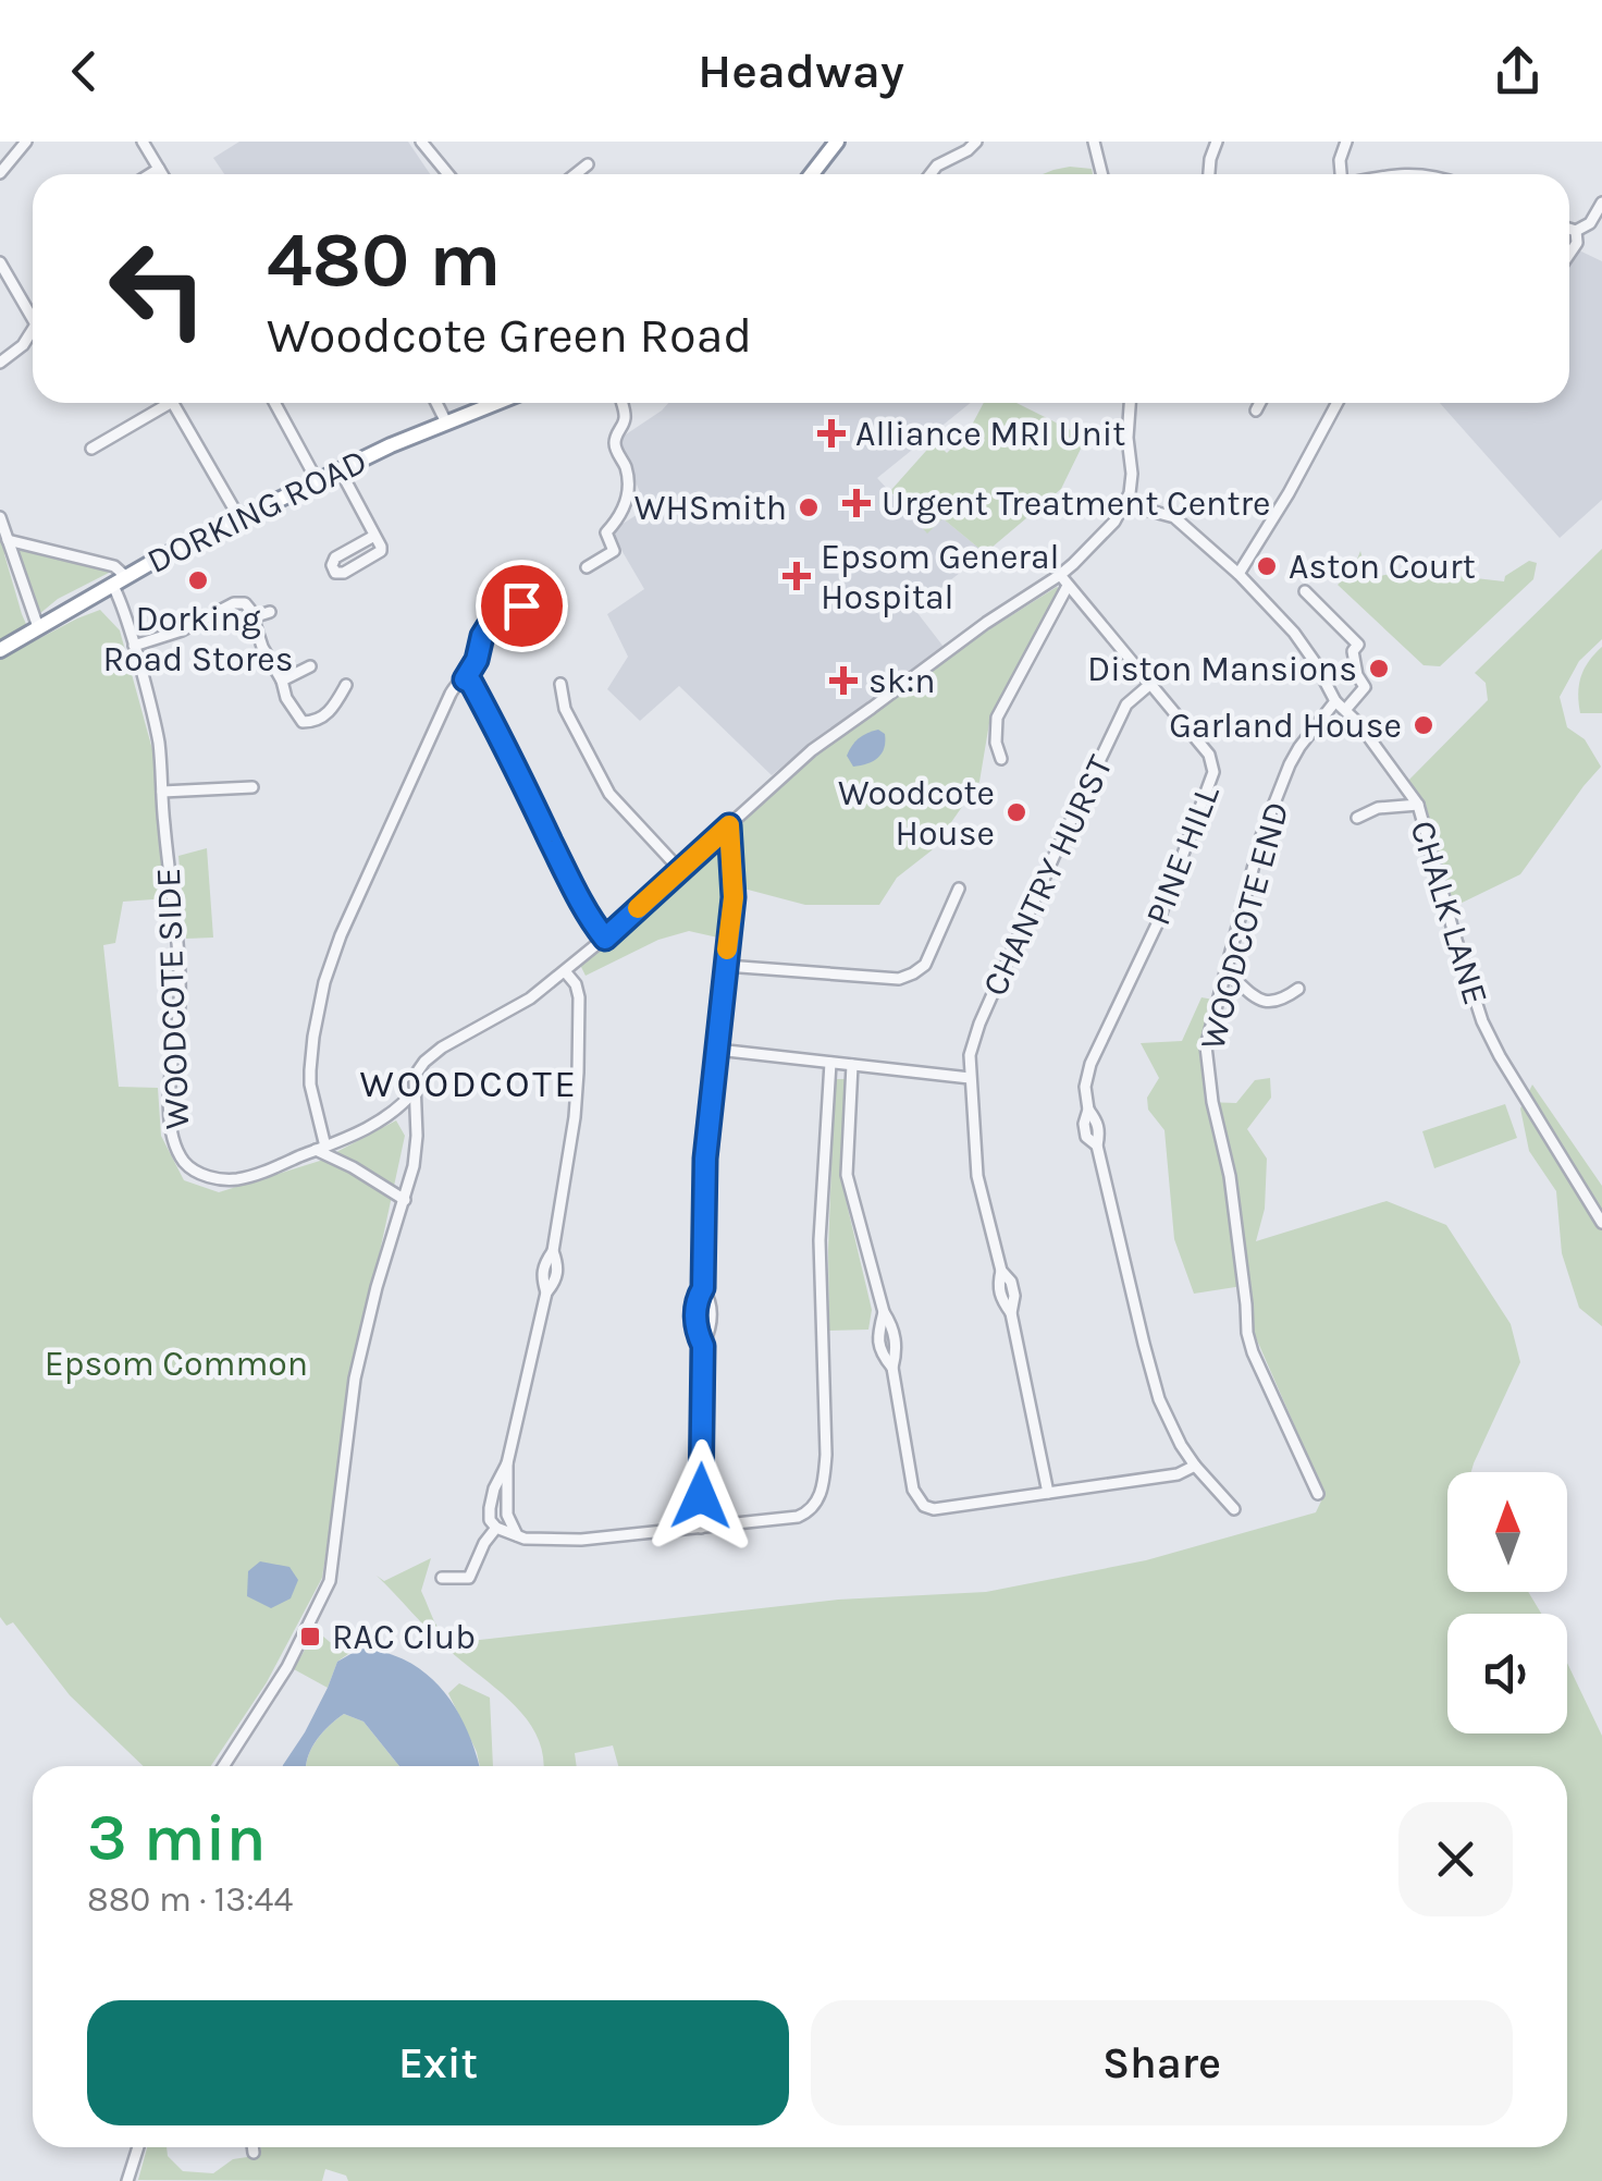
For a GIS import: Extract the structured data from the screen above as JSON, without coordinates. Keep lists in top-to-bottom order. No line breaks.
{"streets":{"highway":["DORKING ROAD"],"street":["PINE HILL","CHANTRY HURST","CHALK LANE","WOODCOTE END","WOODCOTE SIDE"]},"crossings":[["DORKING ROAD","WOODCOTE SIDE"],["PINE HILL","CHANTRY HURST"],["CHALK LANE","WOODCOTE END"]],"districts":["WOODCOTE"],"parks":["Epsom Common"],"places":{"health":["Alliance MRI Unit","Urgent Treatment Centre","Epsom General Hospital","sk:n"],"other":["WHSmith","Aston Court","Dorking Road Stores","Diston Mansions","Garland House","Woodcote House"],"transit":["RAC Club"]},"north":"top","page":{"header":"Headway","turn":["480 m","Woodcote Green Road"],"heading":["3 min","880 m · 13:44"],"buttons":["Exit","Share"]}}
